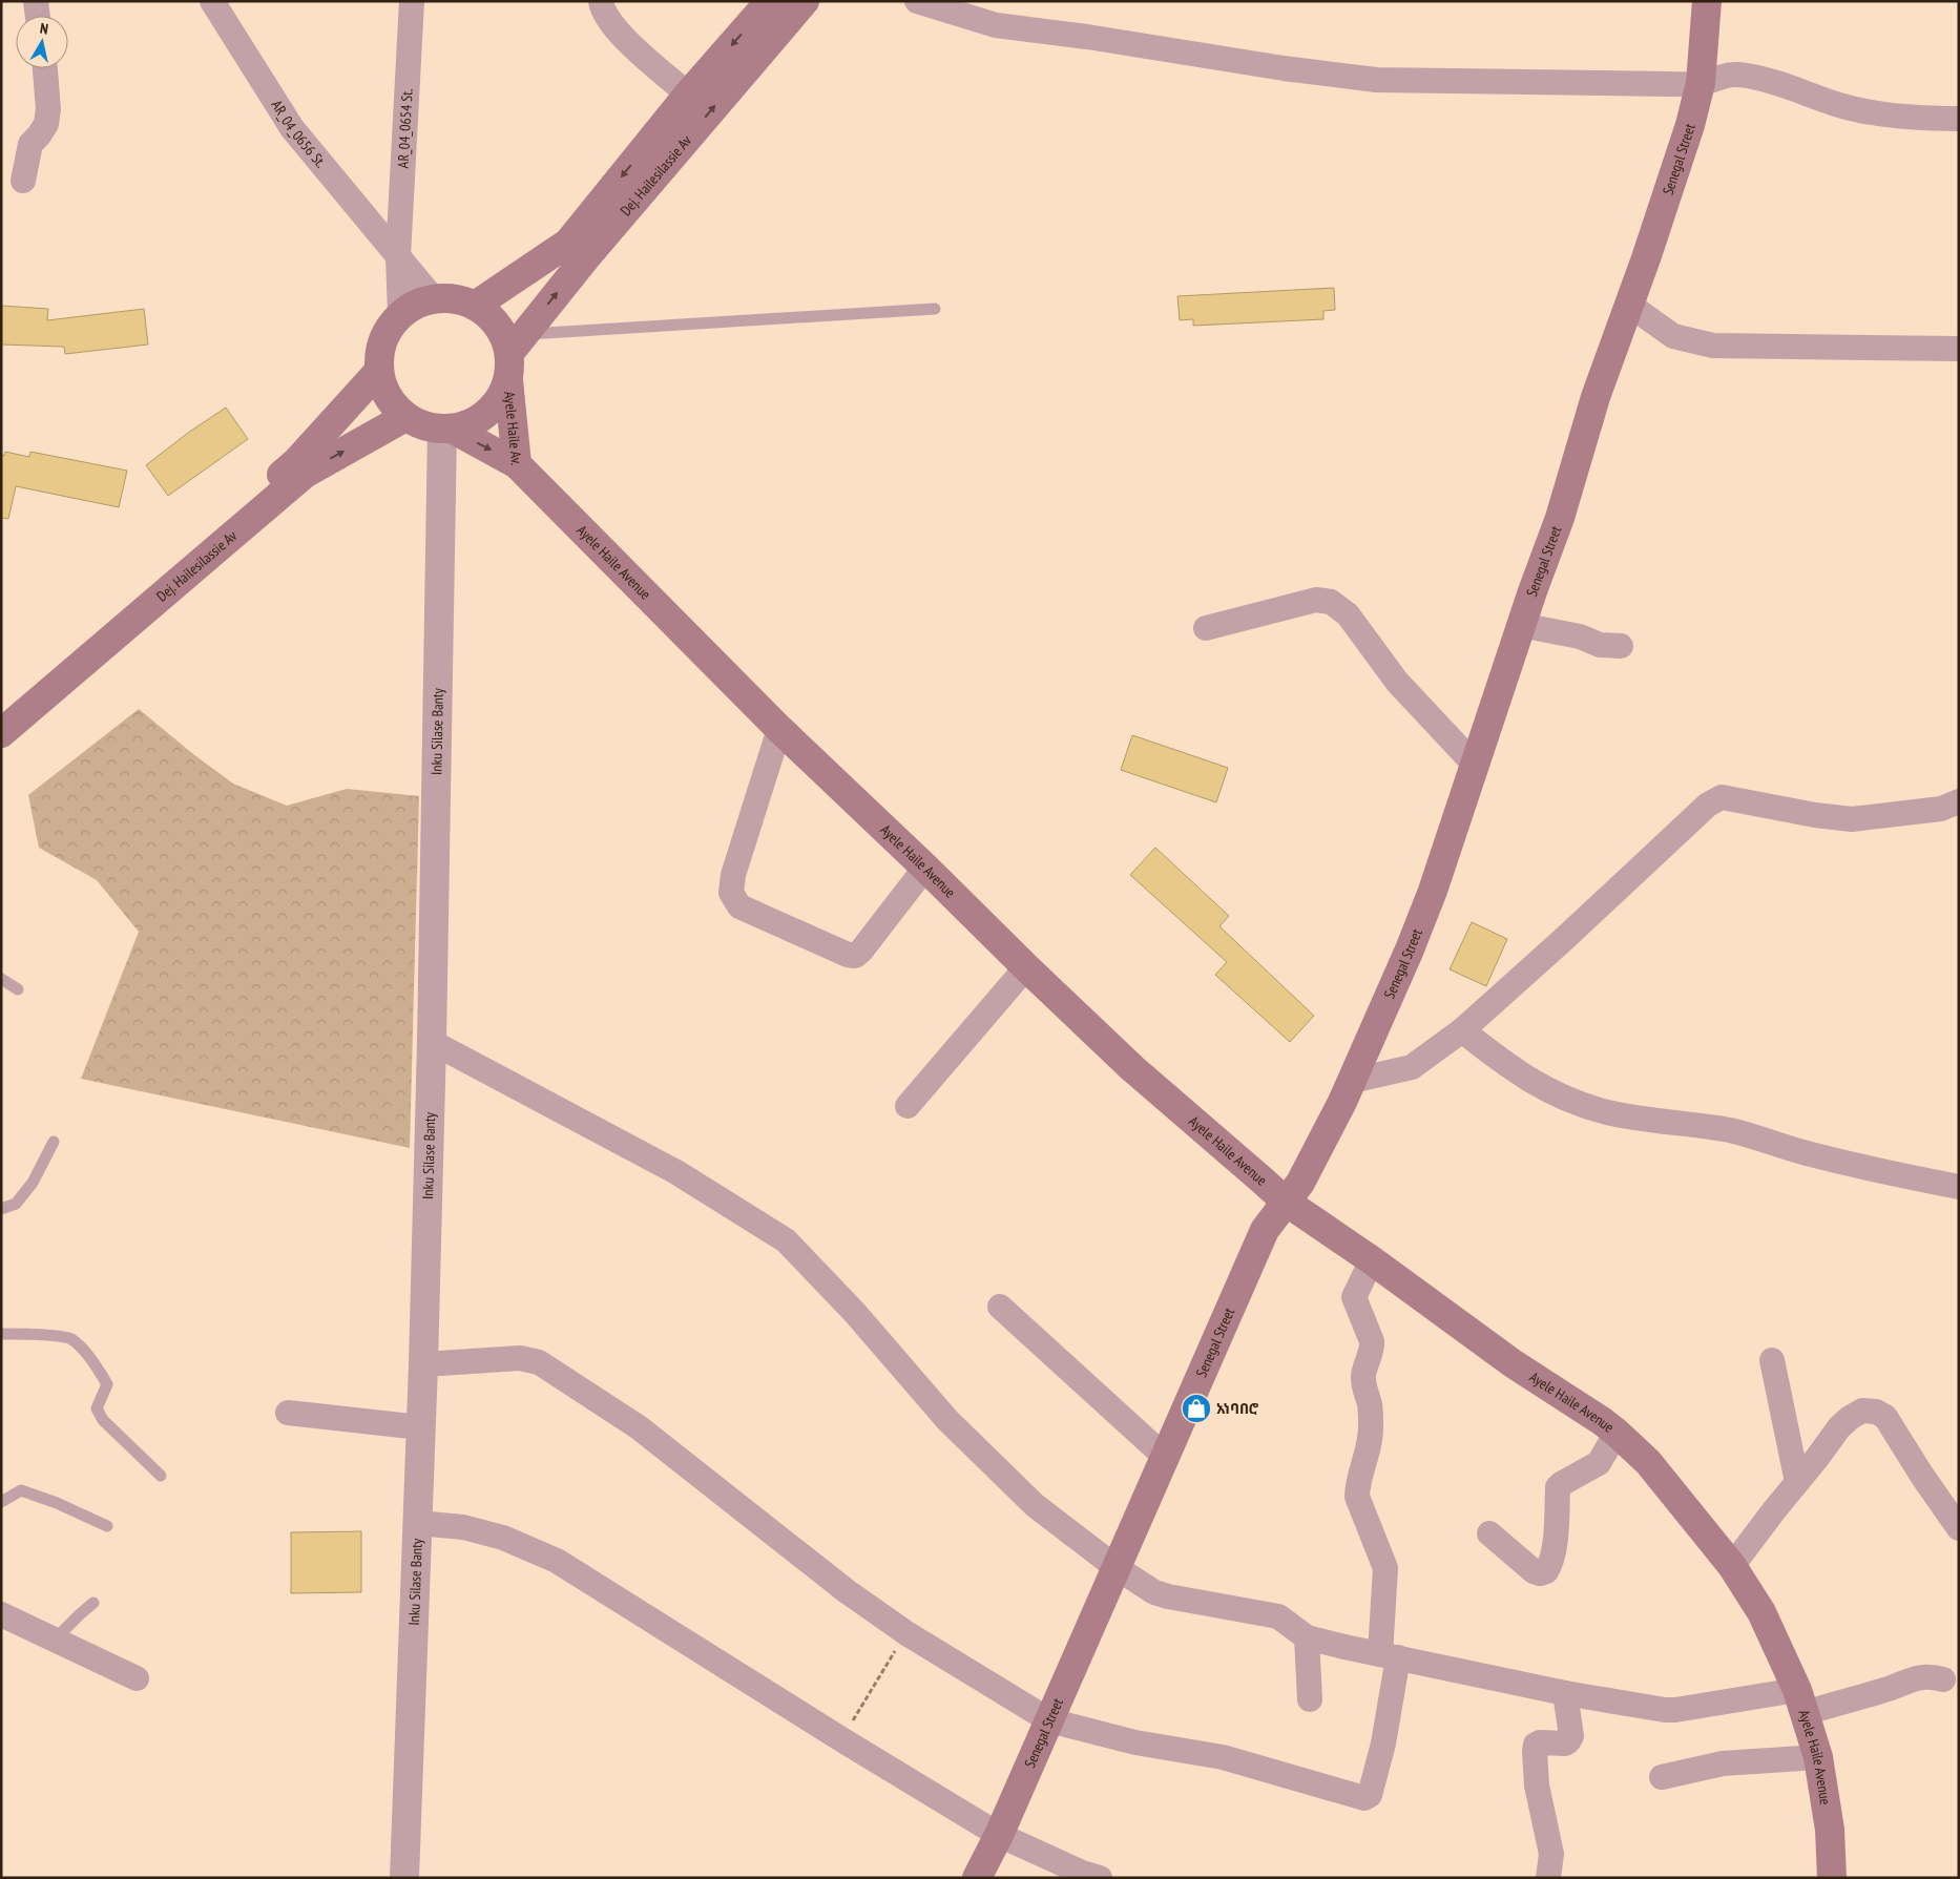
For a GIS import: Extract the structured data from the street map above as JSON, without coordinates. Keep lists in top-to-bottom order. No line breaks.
{"streets":{"main road":["Senegal Street","Dej. Hailesilassie Av","Ayele Haile Av.","Ayele Haile Avenue"],"street":["AR_04_0654 St.","AR_04_0656 St.","Inku Silase Banty"]},"crossings":[["AR_04_0654 St.","AR_04_0656 St."],["AR_04_0654 St.","Dej. Hailesilassie Av"],["AR_04_0654 St.","Ayele Haile Av."],["AR_04_0654 St.","Inku Silase Banty"],["Senegal Street","Ayele Haile Avenue"],["Dej. Hailesilassie Av","Ayele Haile Av."],["Dej. Hailesilassie Av","Inku Silase Banty"],["Ayele Haile Av.","Ayele Haile Avenue"],["Ayele Haile Av.","Inku Silase Banty"]],"one_way":["Ayele Haile Av."],"places":{"shop":["አነባበሮ"]},"north":"top"}
